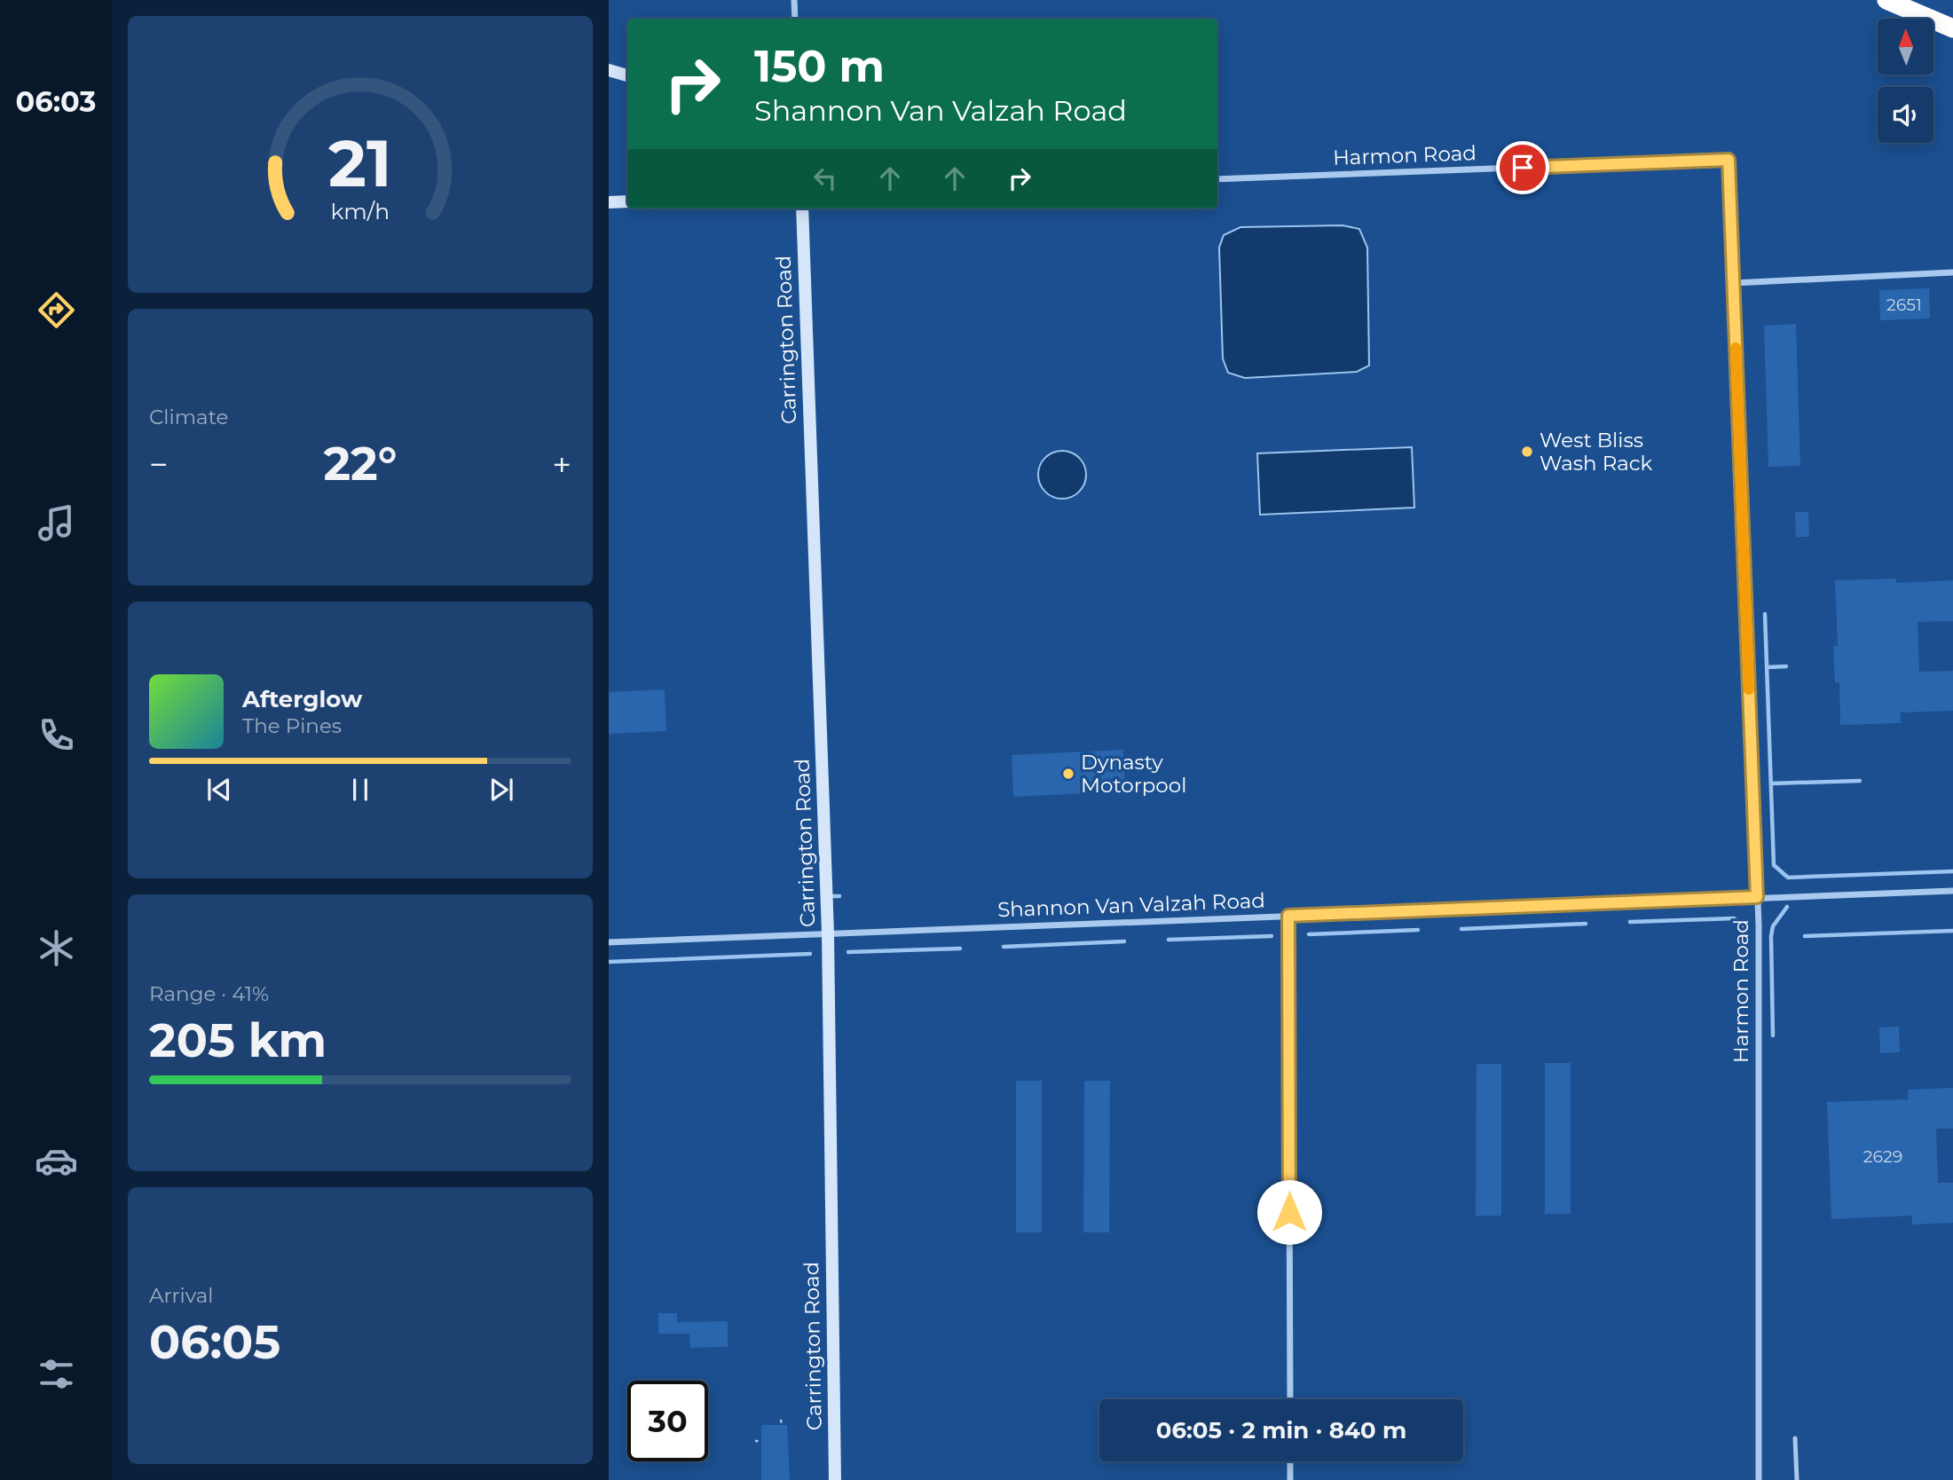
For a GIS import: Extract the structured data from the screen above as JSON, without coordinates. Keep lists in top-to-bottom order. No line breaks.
{"streets":{"street":["Harmon Road","Carrington Road","Shannon Van Valzah Road"]},"crossings":[["Harmon Road","Shannon Van Valzah Road"],["Carrington Road","Shannon Van Valzah Road"]],"places":["West Bliss Wash Rack","Dynasty Motorpool"],"house_numbers":["2651","2629"],"north":"top","page":{"tabs":"06:03","turn":["150 m","Shannon Van Valzah Road"],"tile":["Climate",["Range · 41%","205 km"],["Arrival","06:05"]],"heat":["−","22°","+"],"song":["Afterglow","The Pines"],"limit":"30","trip":"06:05 · 2 min · 840 m","gauge":["21","km/h"]}}
